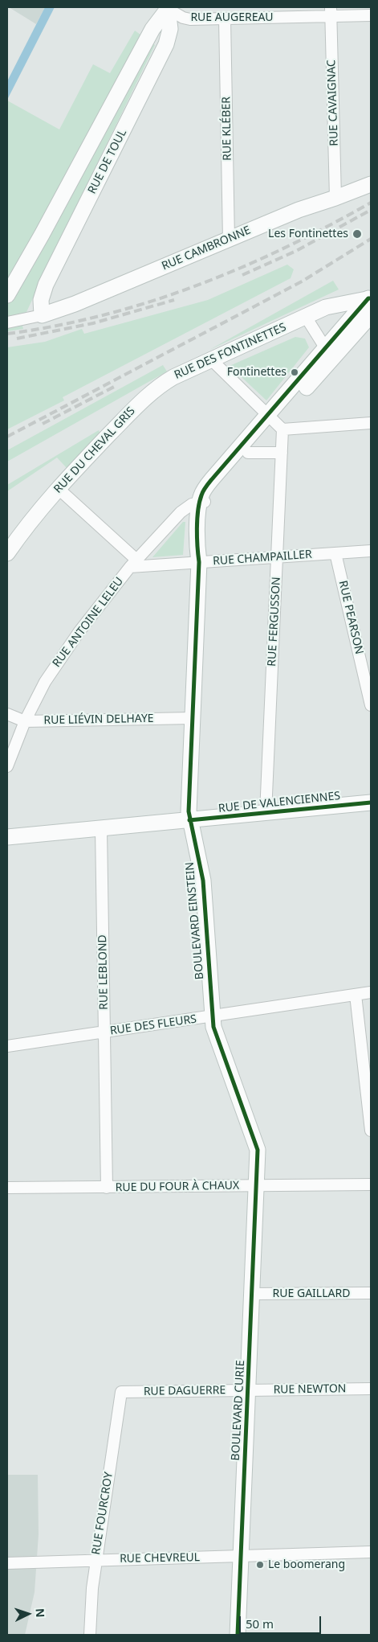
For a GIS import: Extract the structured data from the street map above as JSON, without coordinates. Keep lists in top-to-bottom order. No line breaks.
{"streets":{"street":["RUE AUGEREAU","RUE CAVAIGNAC","RUE KLÉBER","RUE DE TOUL","RUE CAMBRONNE","RUE DES FONTINETTES","RUE DU CHEVAL GRIS","RUE CHAMPAILLER","RUE PEARSON","RUE FERGUSSON","RUE ANTOINE LELEU","RUE LIÉVIN DELHAYE","RUE DE VALENCIENNES","BOULEVARD EINSTEIN","RUE LEBLOND","RUE DES FLEURS","RUE DU FOUR À CHAUX","RUE GAILLARD","RUE NEWTON","RUE DAGUERRE","BOULEVARD CURIE","RUE FOURCROY","RUE CHEVREUL"]},"crossings":[["RUE AUGEREAU","RUE CAVAIGNAC"],["RUE AUGEREAU","RUE KLÉBER"],["RUE AUGEREAU","RUE DE TOUL"],["RUE CAVAIGNAC","RUE CAMBRONNE"],["RUE KLÉBER","RUE CAMBRONNE"],["RUE DE TOUL","RUE CAMBRONNE"],["RUE DES FONTINETTES","RUE DU CHEVAL GRIS"],["RUE CHAMPAILLER","RUE PEARSON"],["RUE CHAMPAILLER","RUE FERGUSSON"],["RUE CHAMPAILLER","RUE ANTOINE LELEU"],["RUE CHAMPAILLER","BOULEVARD EINSTEIN"],["RUE FERGUSSON","RUE ANTOINE LELEU"],["RUE FERGUSSON","RUE DE VALENCIENNES"],["RUE ANTOINE LELEU","RUE LIÉVIN DELHAYE"],["RUE ANTOINE LELEU","BOULEVARD EINSTEIN"],["RUE LIÉVIN DELHAYE","BOULEVARD EINSTEIN"],["RUE DE VALENCIENNES","BOULEVARD EINSTEIN"],["RUE DE VALENCIENNES","RUE LEBLOND"],["BOULEVARD EINSTEIN","RUE DES FLEURS"],["BOULEVARD EINSTEIN","RUE DU FOUR À CHAUX"],["BOULEVARD EINSTEIN","BOULEVARD CURIE"],["RUE LEBLOND","RUE DES FLEURS"],["RUE LEBLOND","RUE DU FOUR À CHAUX"],["RUE DU FOUR À CHAUX","BOULEVARD CURIE"],["RUE GAILLARD","BOULEVARD CURIE"],["RUE NEWTON","RUE DAGUERRE"],["RUE NEWTON","BOULEVARD CURIE"],["RUE DAGUERRE","BOULEVARD CURIE"],["RUE DAGUERRE","RUE FOURCROY"],["BOULEVARD CURIE","RUE CHEVREUL"],["RUE FOURCROY","RUE CHEVREUL"]],"places":["Les Fontinettes","Fontinettes","Le boomerang"],"scale_bar":"50 m","north":"right"}
